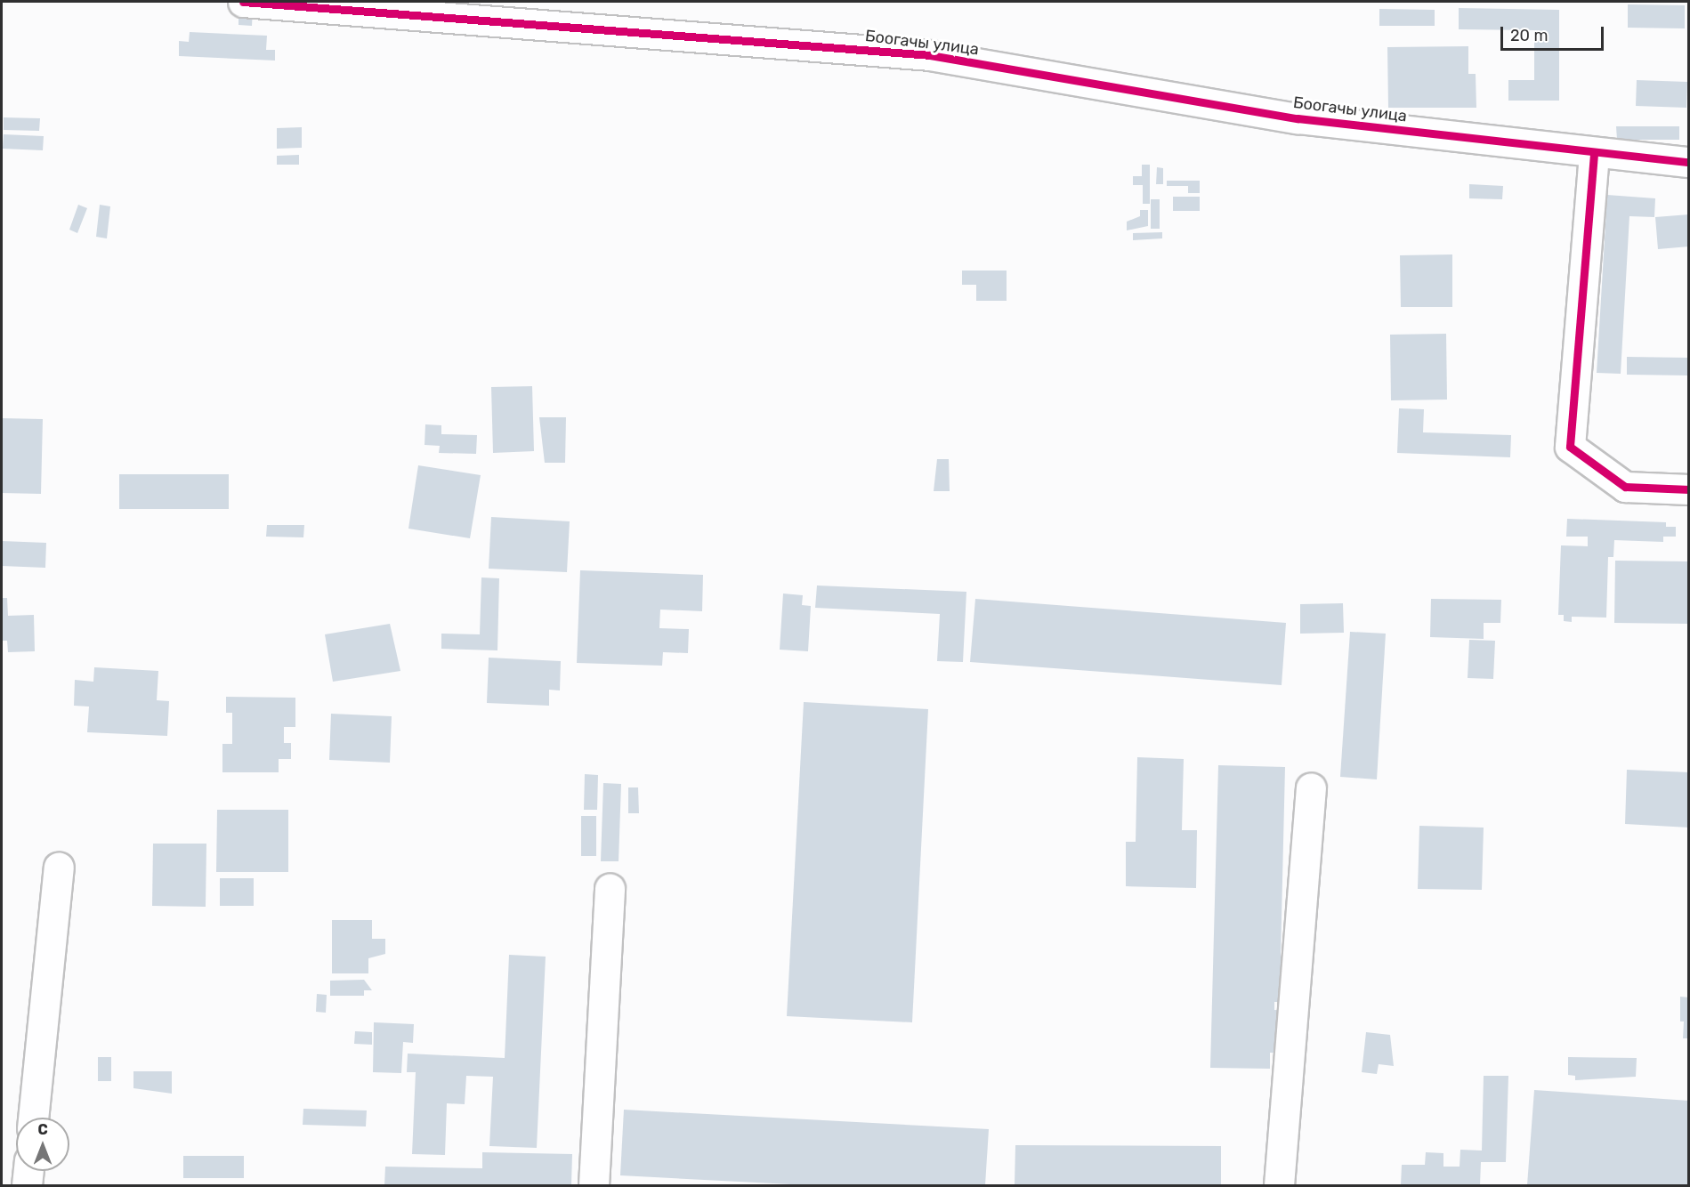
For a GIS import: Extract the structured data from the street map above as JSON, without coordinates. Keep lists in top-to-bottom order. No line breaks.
{"streets":{"street":["Боогачы улица"]},"scale_bar":"20 m","north":"top"}
